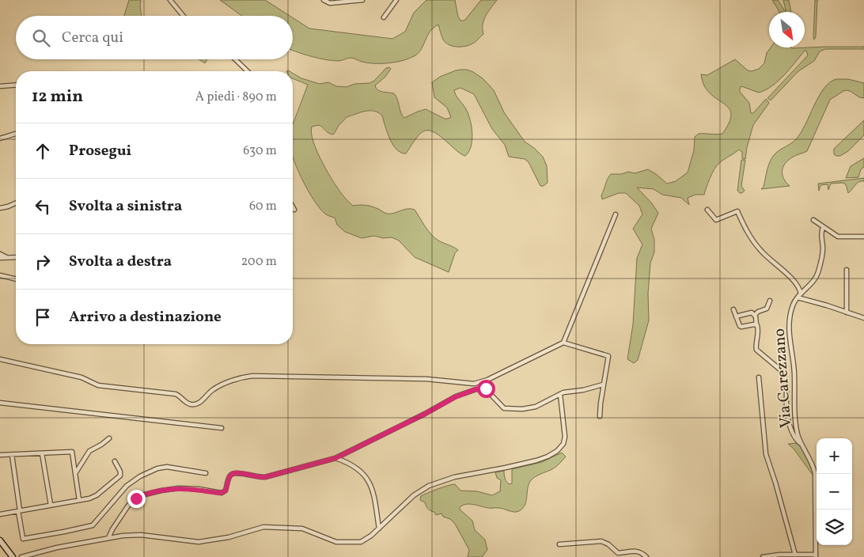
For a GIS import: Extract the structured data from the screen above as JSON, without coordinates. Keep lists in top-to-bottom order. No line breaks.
{"streets":{"street":["Via Carezzano"]},"north":"bottom right","page":{"search":"Cerca qui","heading":["12 min","A piedi · 890 m"],"list":[["Prosegui","630 m"],["Svolta a sinistra","60 m"],["Svolta a destra","200 m"],"Arrivo a destinazione"],"map_buttons":["+","−"]}}
